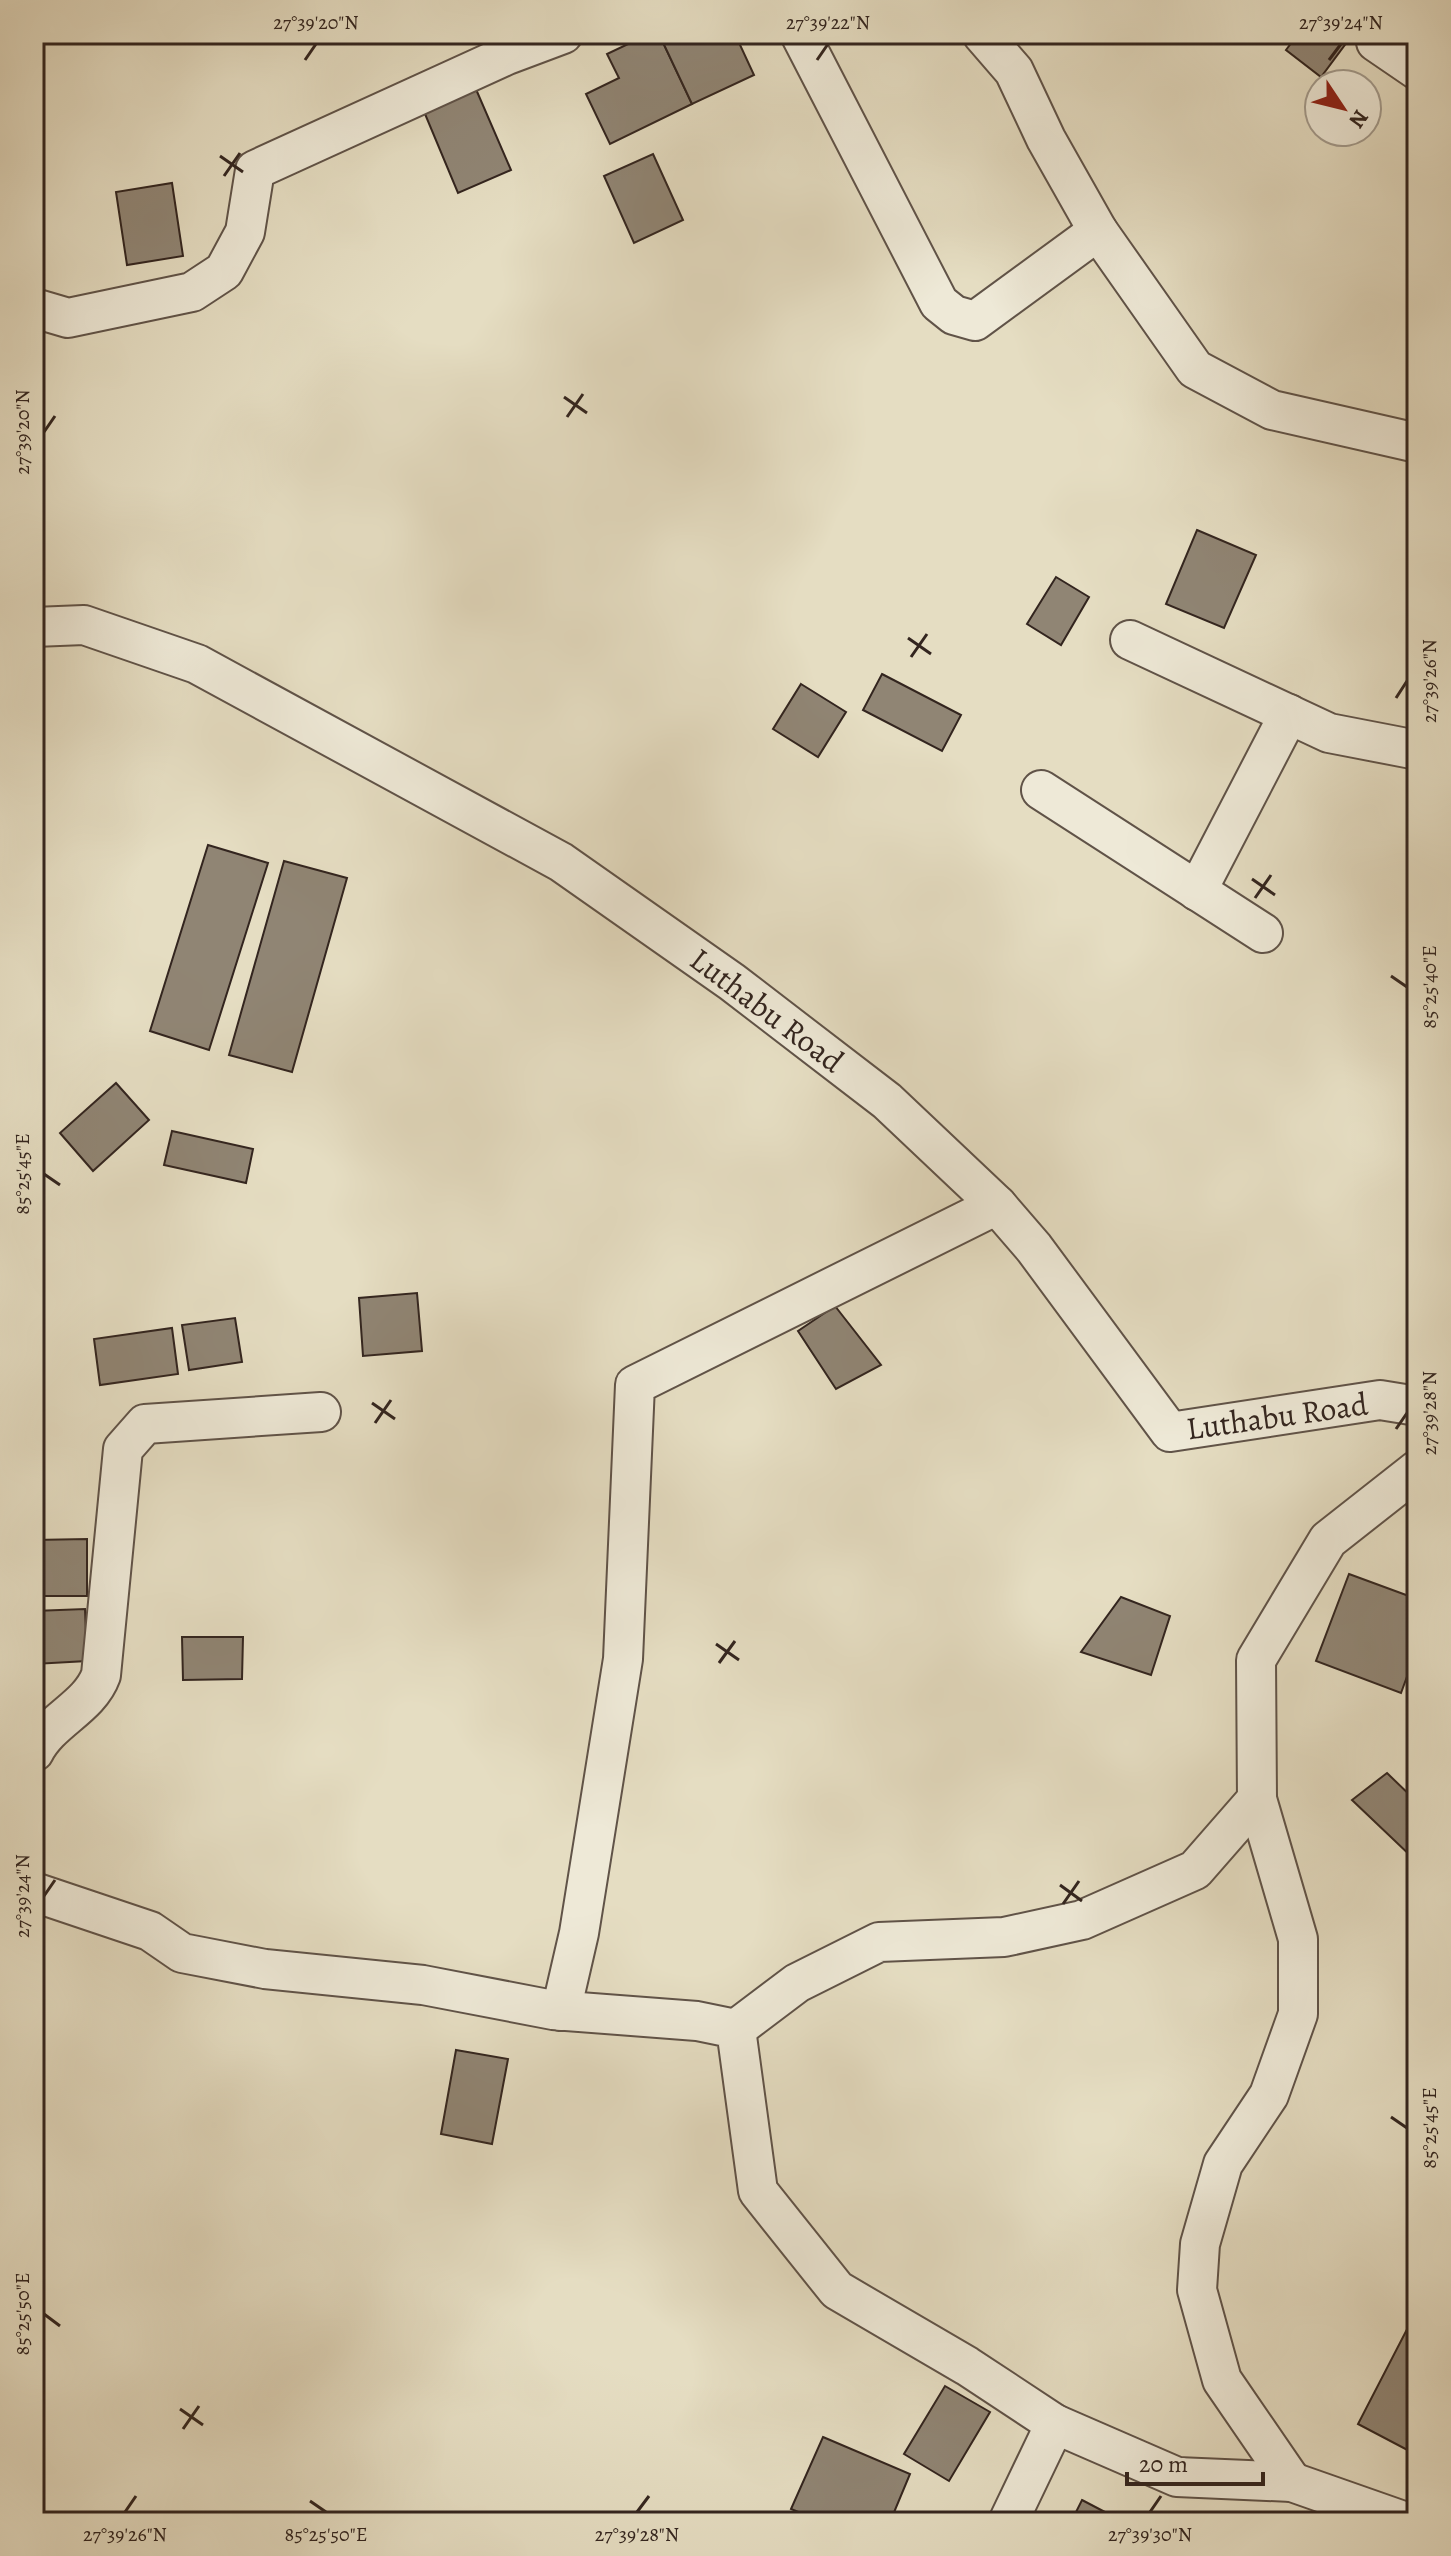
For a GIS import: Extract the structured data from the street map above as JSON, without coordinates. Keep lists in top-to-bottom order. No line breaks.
{"streets":{"street":["Luthabu Road"]},"scale_bar":"20 m","north":"bottom right","coordinates":["27°39'20\"N","27°39'22\"N","27°39'24\"N","27°39'26\"N","85°25'40\"E","85°25'45\"E","27°39'28\"N","85°25'50\"E","27°39'30\"N"]}
